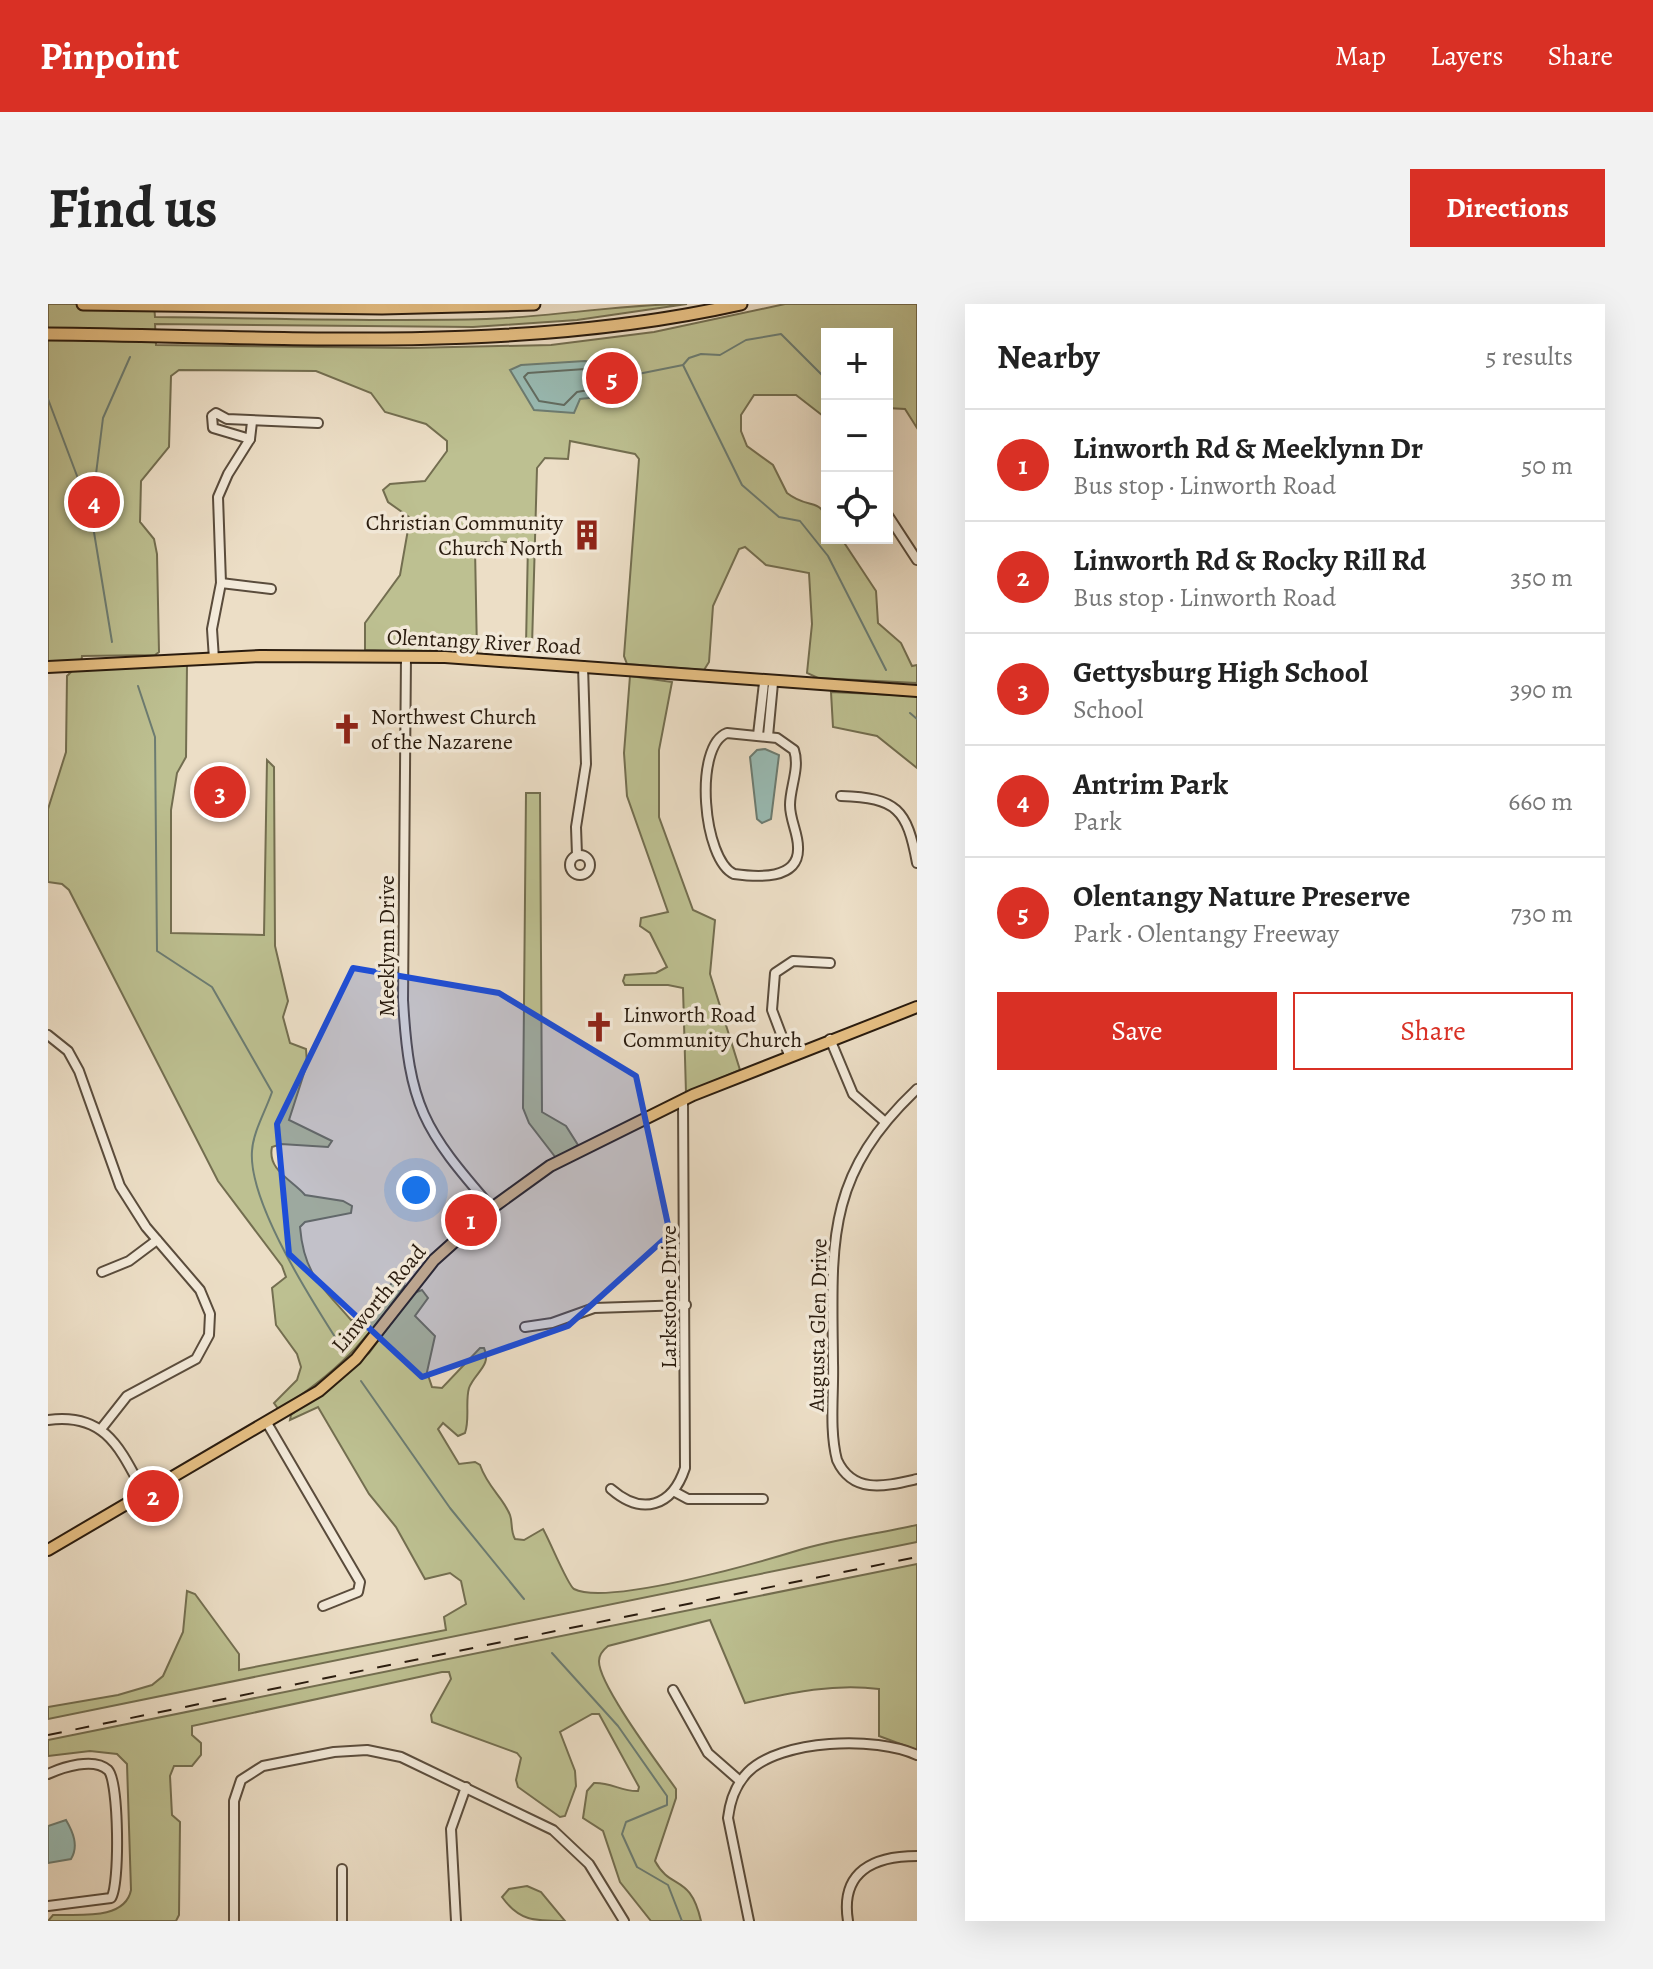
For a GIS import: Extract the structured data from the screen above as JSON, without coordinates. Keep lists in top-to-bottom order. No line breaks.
{"streets":{"main road":["Olentangy River Road","Linworth Road"],"street":["Meeklynn Drive","Larkstone Drive","Augusta Glen Drive"]},"crossings":[["Olentangy River Road","Meeklynn Drive"],["Meeklynn Drive","Linworth Road"],["Larkstone Drive","Linworth Road"]],"places":{"building":["Christian Community Church North"],"church":["Northwest Church of the Nazarene","Linworth Road Community Church"]},"page":{"header":"Pinpoint","nav":["Map","Layers","Share"],"buttons":["Directions",["Save","Share"]],"title":"Find us","heading":["Nearby","5 results"],"map_buttons":["+","−"],"pins":["5","4","3","1","2"],"list":[{"mark":"1","name":"Linworth Rd & Meeklynn Dr","note":"Bus stop · Linworth Road","value":"50 m"},{"mark":"2","name":"Linworth Rd & Rocky Rill Rd","note":"Bus stop · Linworth Road","value":"350 m"},{"mark":"3","name":"Gettysburg High School","note":"School","value":"390 m"},{"mark":"4","name":"Antrim Park","note":"Park","value":"660 m"},{"mark":"5","name":"Olentangy Nature Preserve","note":"Park · Olentangy Freeway","value":"730 m"}]}}
